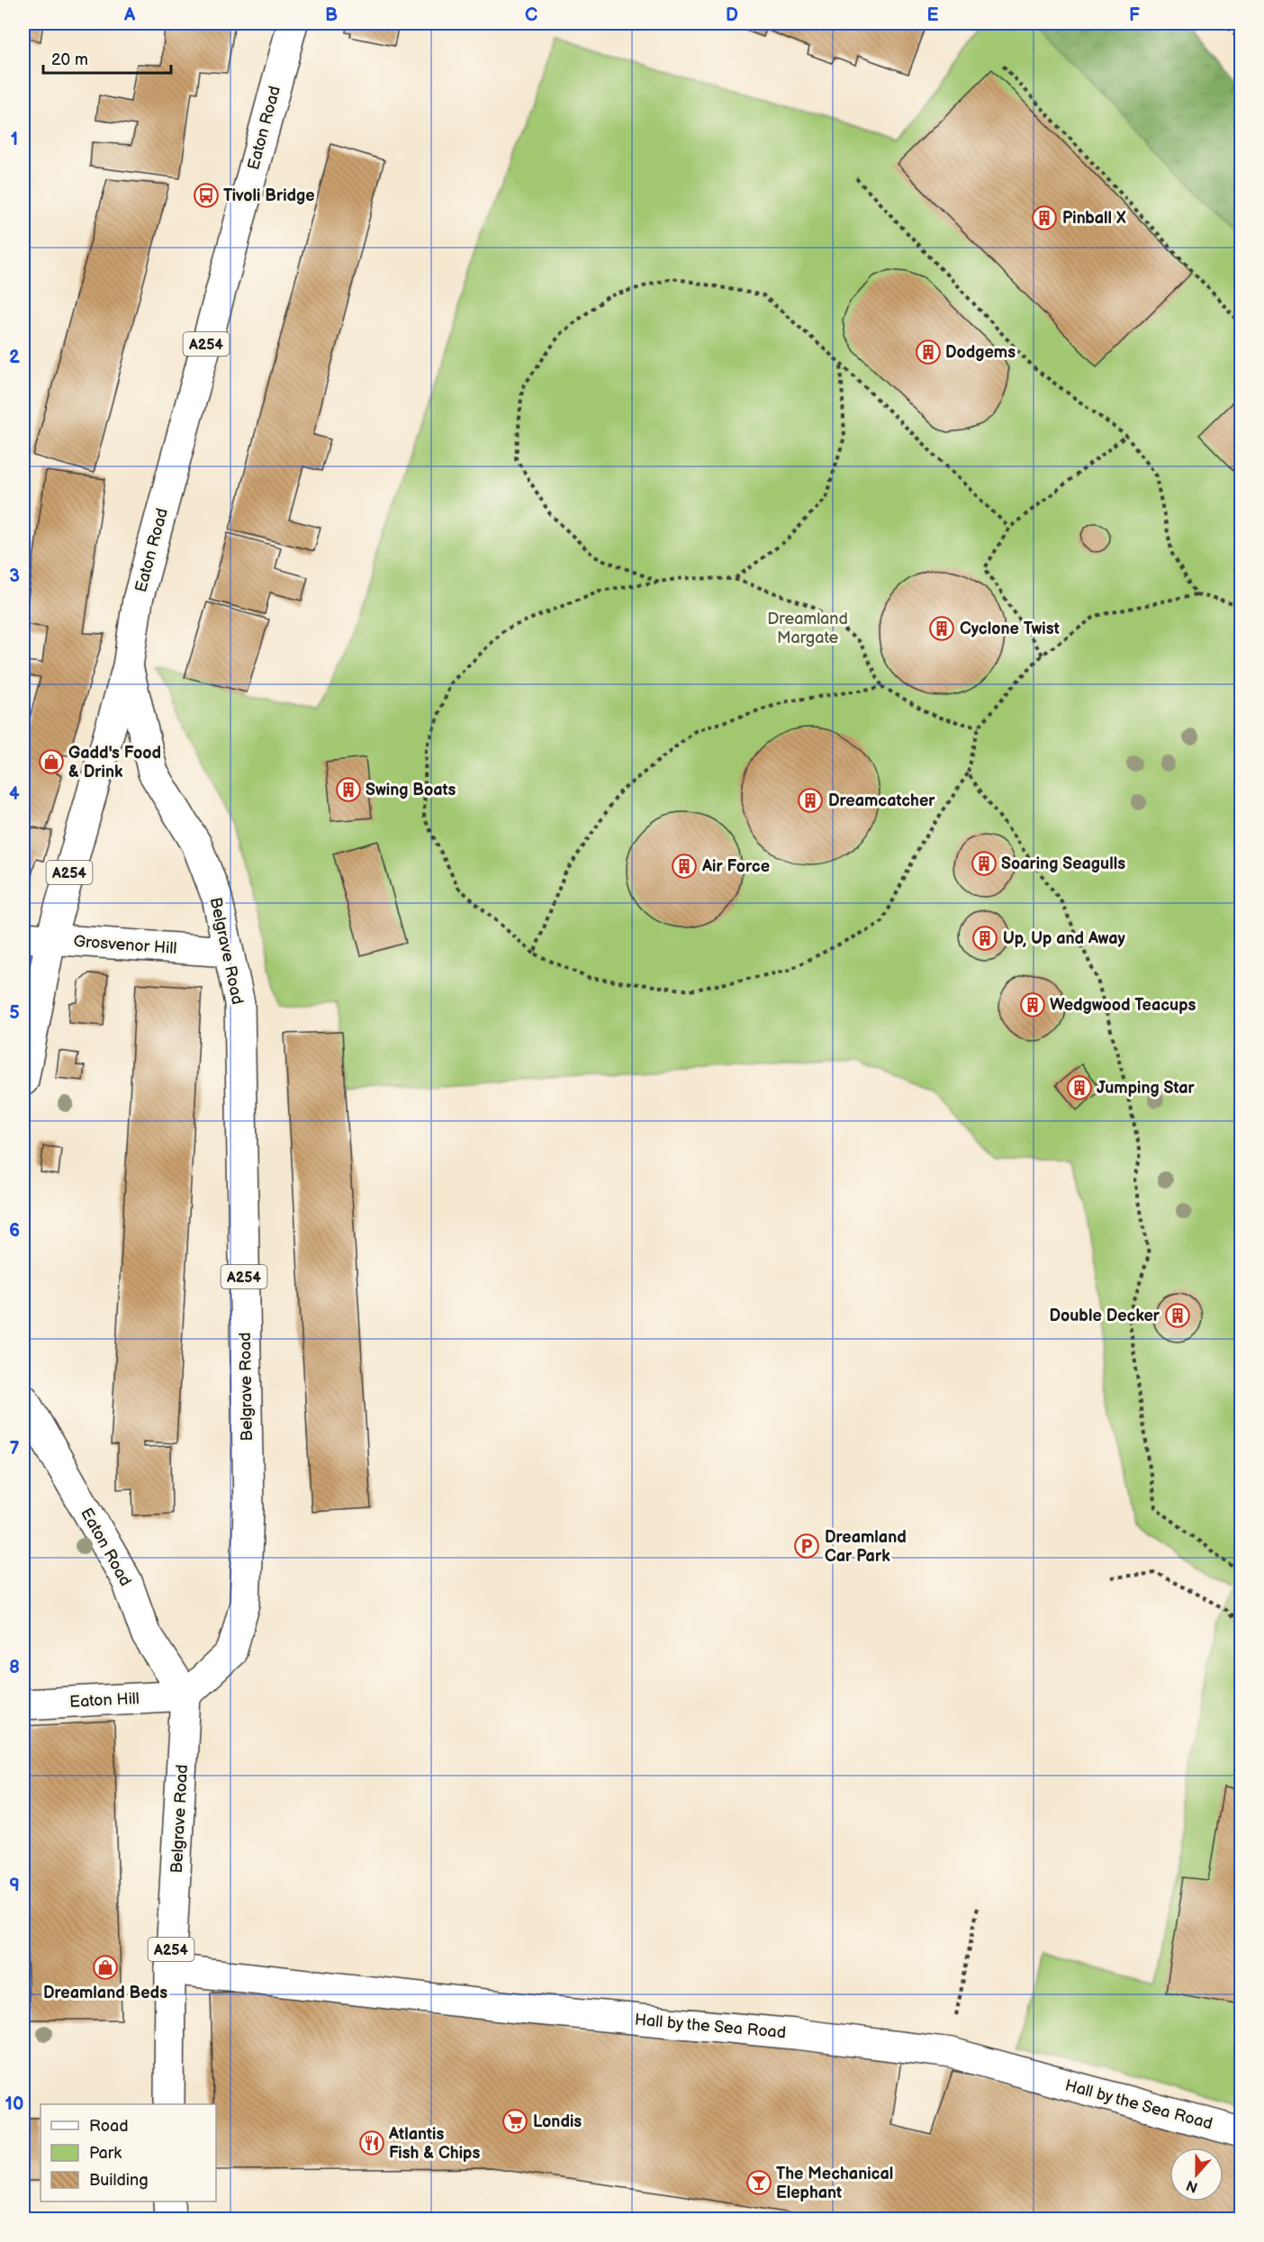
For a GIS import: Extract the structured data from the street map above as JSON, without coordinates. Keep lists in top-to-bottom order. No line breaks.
{"streets":{"main road":["Eaton Road","A254","Grosvenor Hill","Belgrave Road","Eaton Hill","Hall by the Sea Road"]},"crossings":[["Eaton Road","Grosvenor Hill"],["Eaton Road","Belgrave Road"],["Eaton Road","Eaton Hill"],["Grosvenor Hill","Belgrave Road"],["Belgrave Road","Eaton Hill"],["Belgrave Road","Hall by the Sea Road"]],"parks":["Dreamland Margate"],"places":{"bus stop":["Tivoli Bridge"],"building":["Pinball X","Dodgems","Cyclone Twist","Swing Boats","Dreamcatcher","Soaring Seagulls","Air Force","Up, Up and Away","Wedgwood Teacups","Jumping Star","Double Decker"],"shop":["Gadd's Food & Drink","Dreamland Beds"],"parking":["Dreamland Car Park"],"supermarket":["Londis"],"restaurant":["Atlantis Fish & Chips"],"bar":["The Mechanical Elephant"]},"legend":["Road","Park","Building"],"scale_bar":"20 m","north":"bottom","grid":{"columns":["A","B","C","D","E","F"],"rows":["1","2","3","4","5","6","7","8","9","10"]}}
